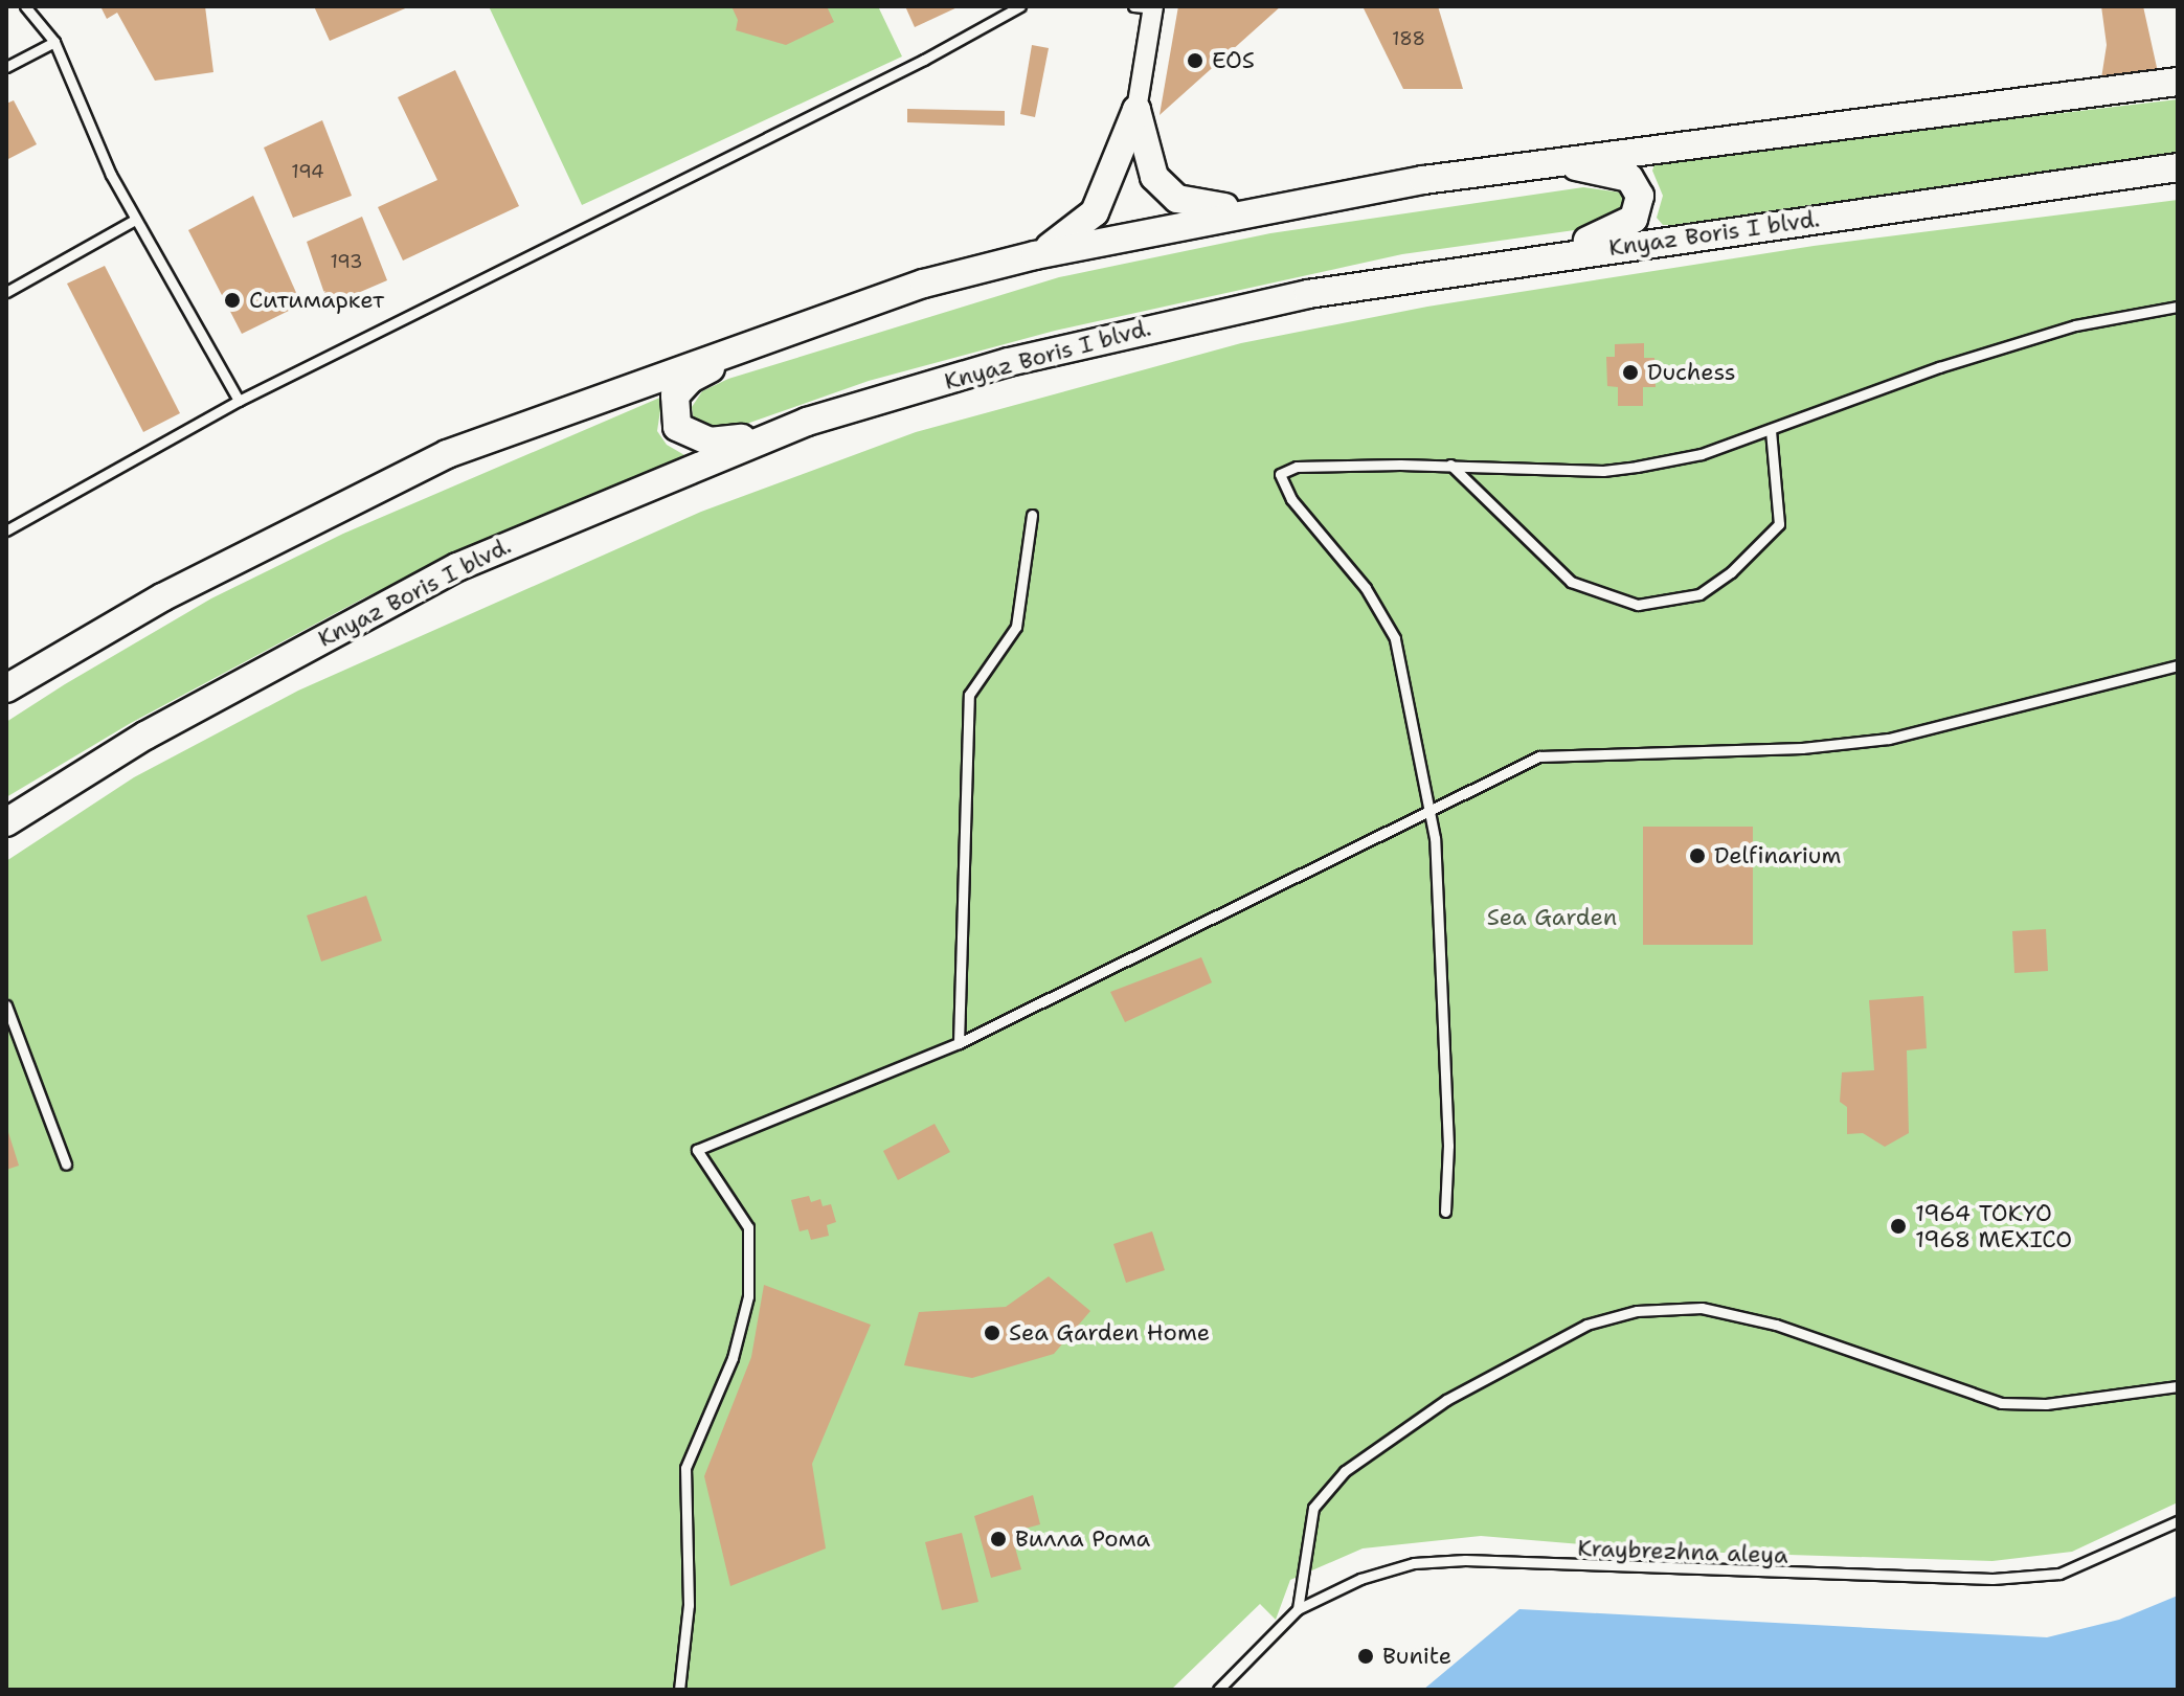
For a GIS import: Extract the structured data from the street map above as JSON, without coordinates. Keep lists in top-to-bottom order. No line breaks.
{"streets":{"main road":["Knyaz Boris I blvd."],"lane":["Kraybrezhna aleya"]},"parks":["Sea Garden"],"places":["EOS","Ситимаркет","Duchess","Delfinarium","1964 TOKYO 1968 MEXICO","Sea Garden Home","Вилла Рома","Bunite"],"house_numbers":["188","194","193"]}
